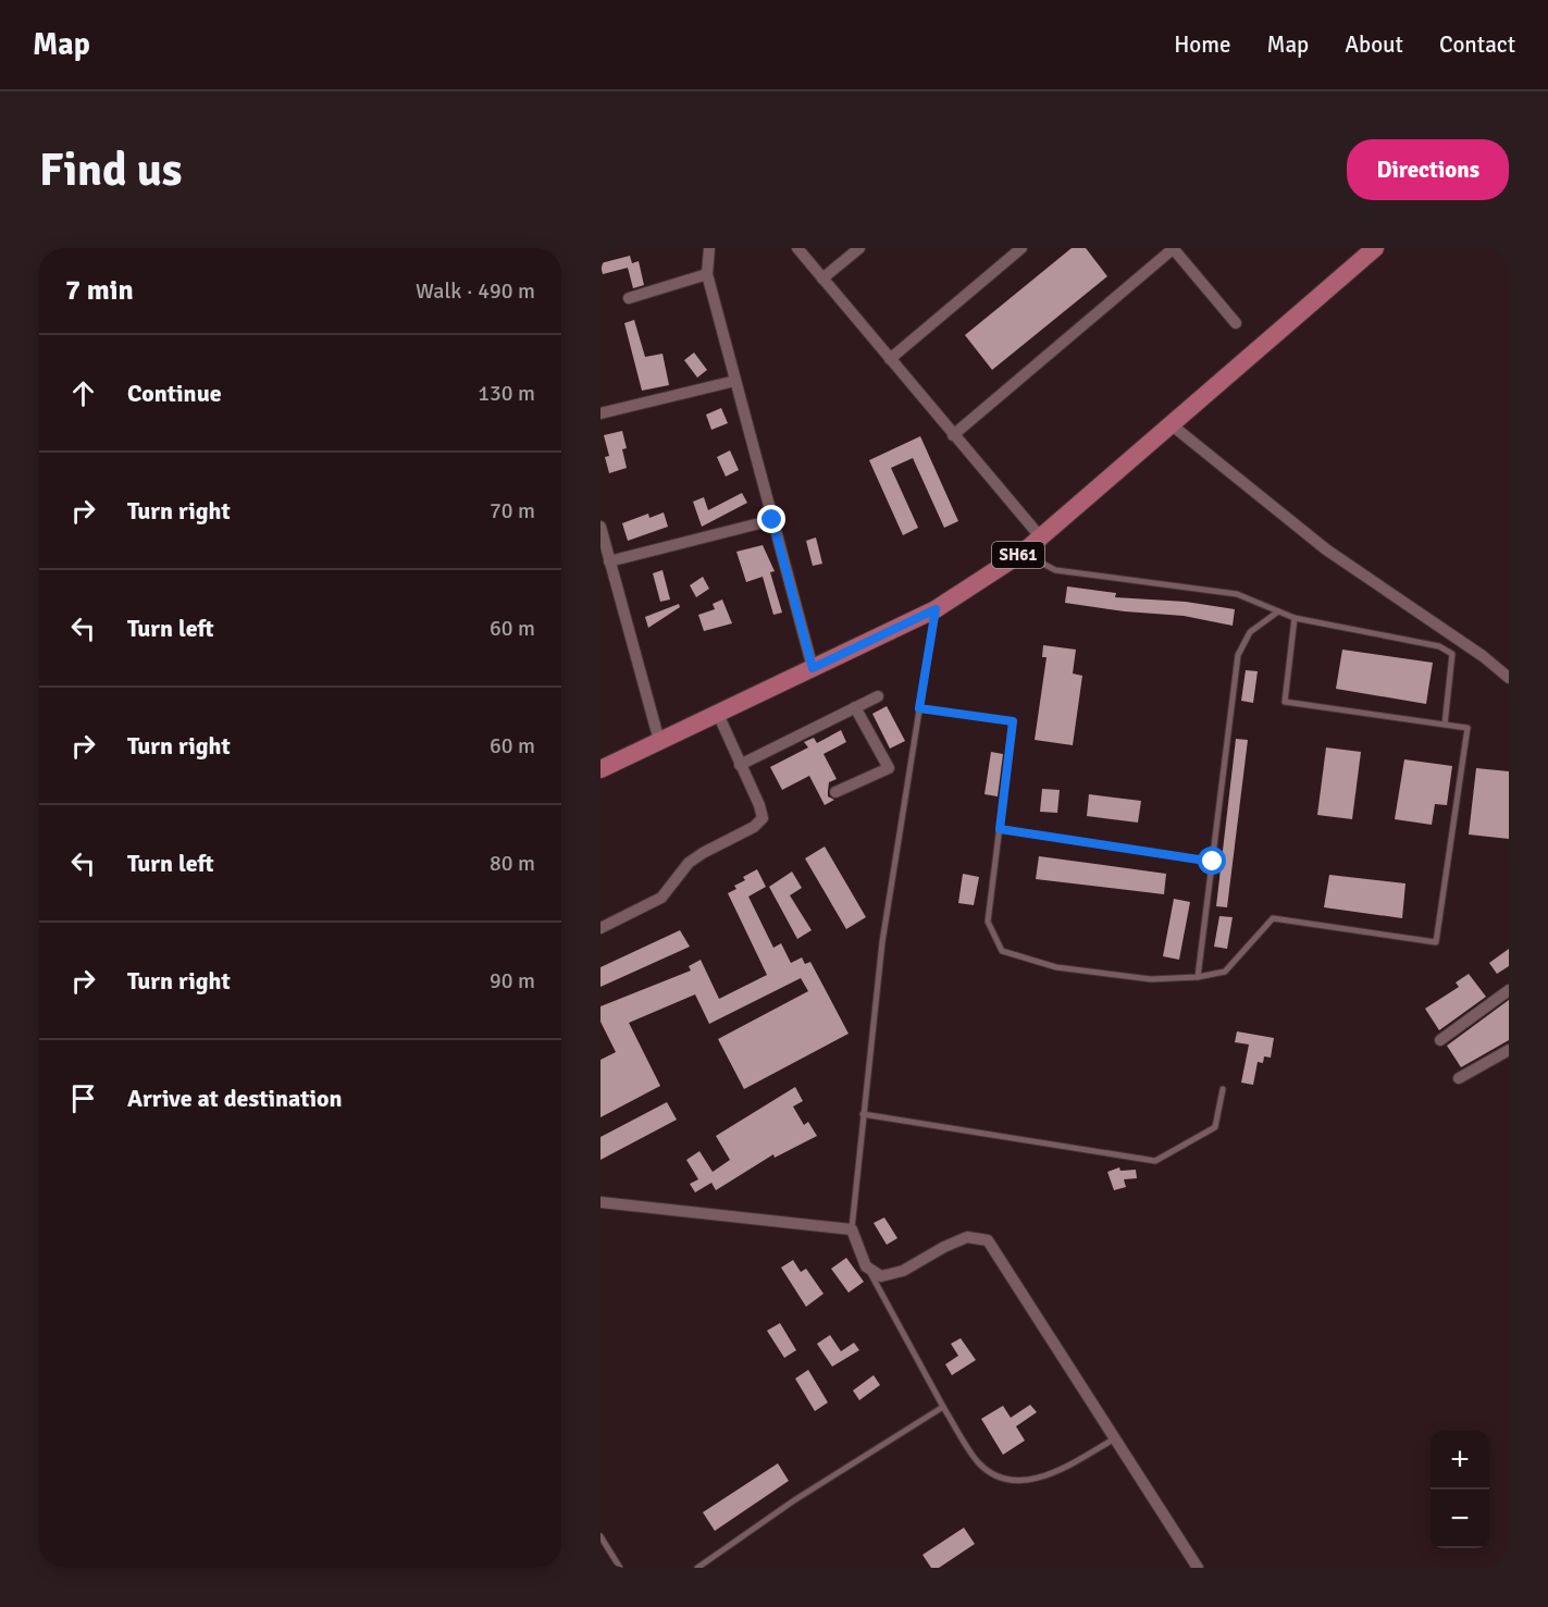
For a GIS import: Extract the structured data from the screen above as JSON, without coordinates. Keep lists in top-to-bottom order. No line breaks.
{"streets":{"main road":["SH61"]},"page":{"header":"Map","nav":["Home","Map","About","Contact"],"buttons":"Directions","title":"Find us","heading":["7 min","Walk · 490 m"],"list":[["Continue","130 m"],["Turn right","70 m"],["Turn left","60 m"],["Turn right","60 m"],["Turn left","80 m"],["Turn right","90 m"],"Arrive at destination"],"map_buttons":["+","−"]}}
